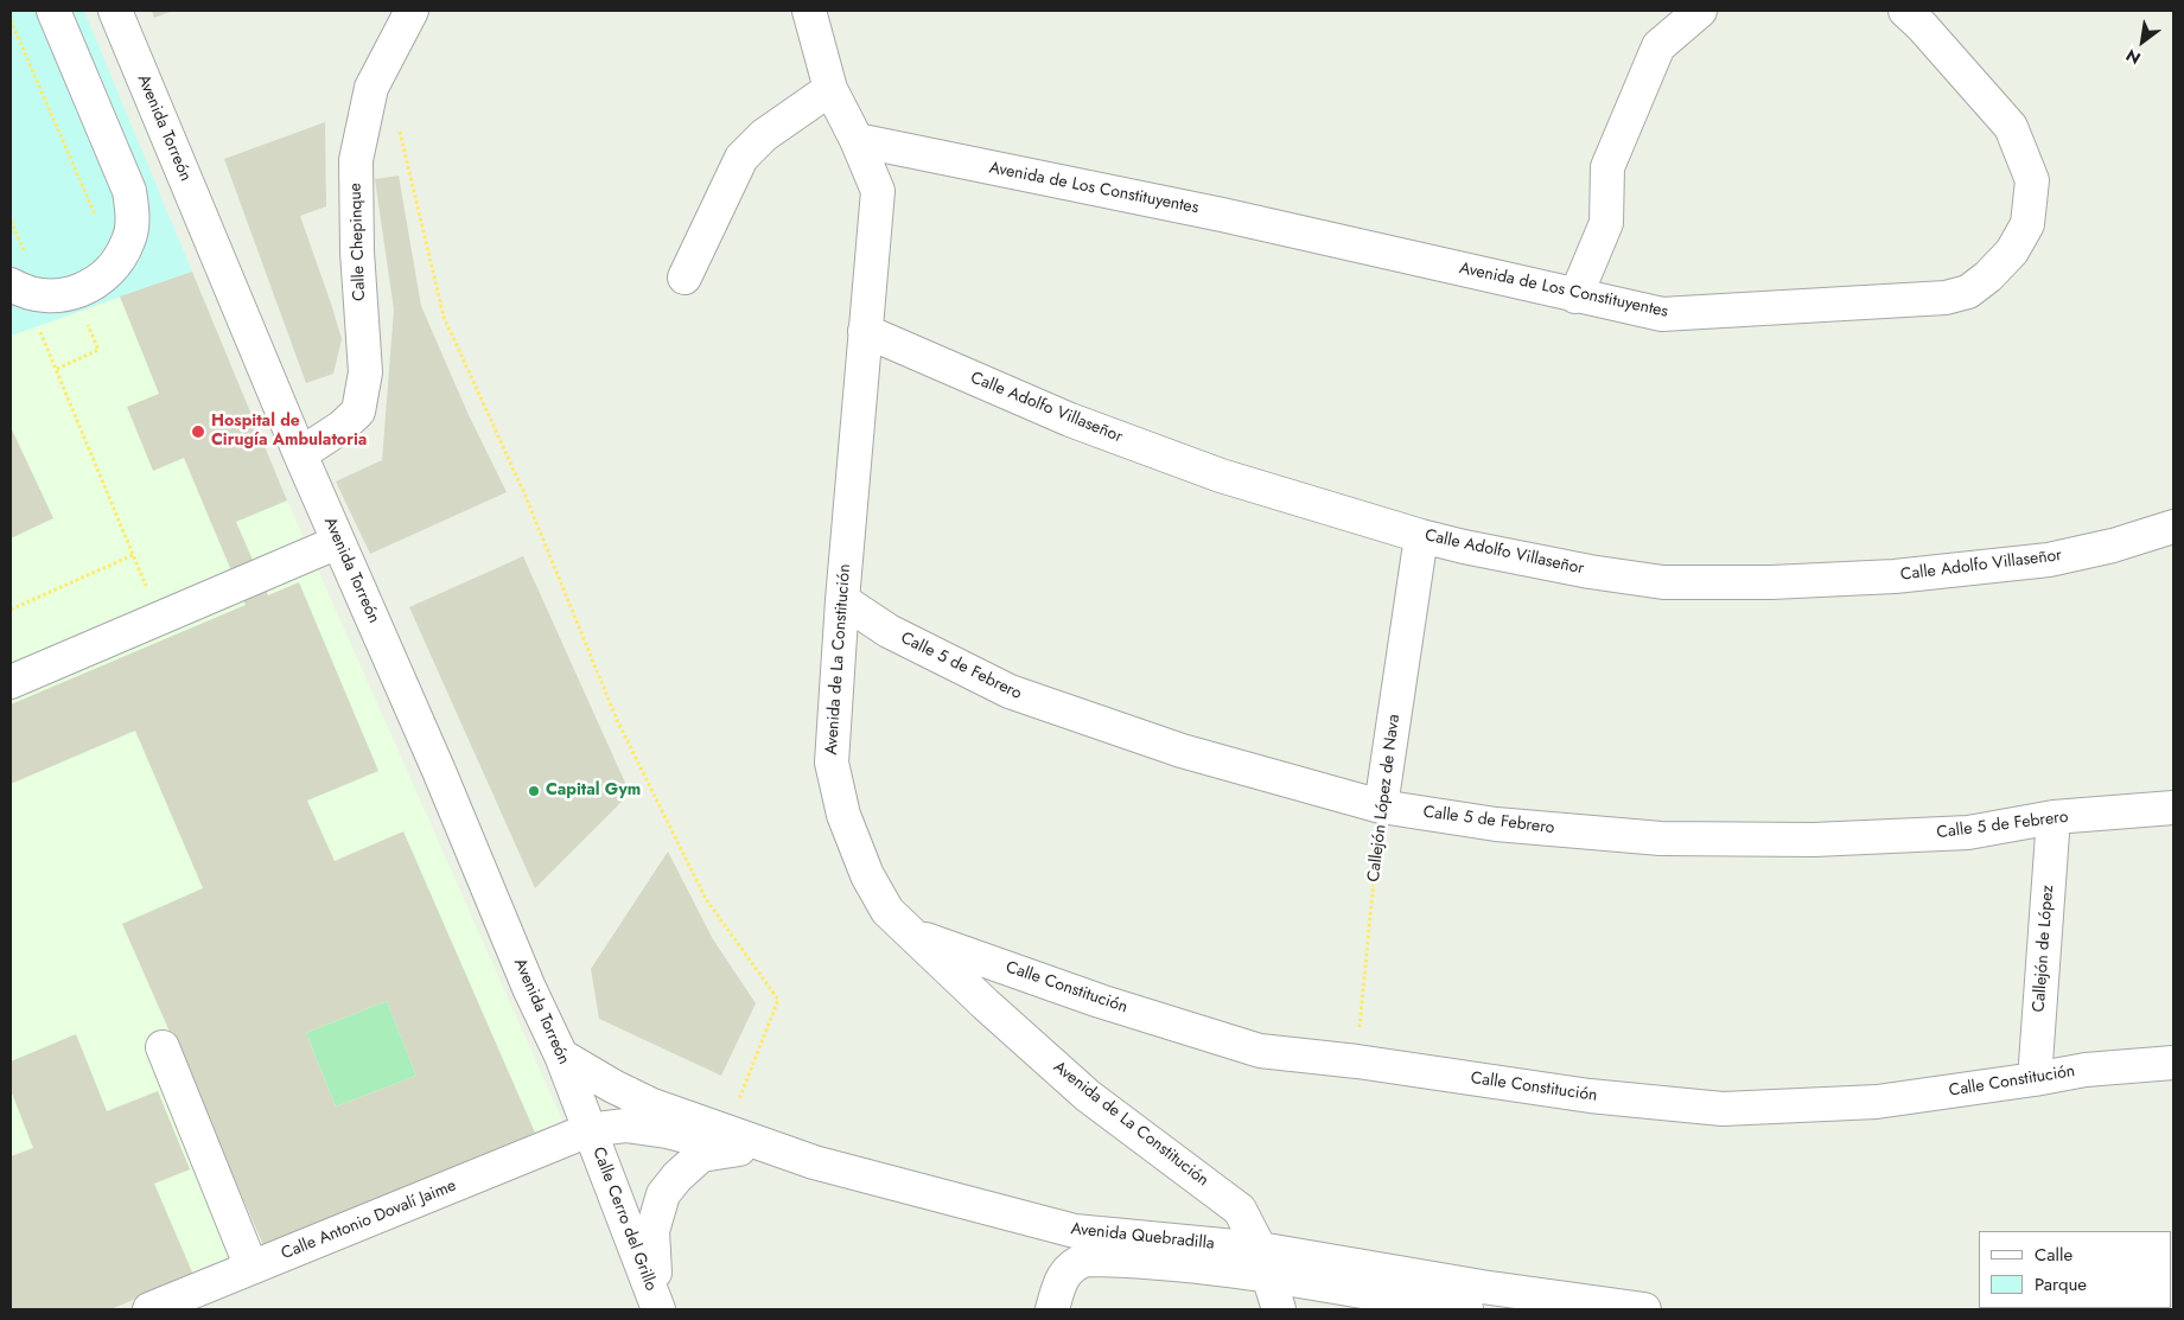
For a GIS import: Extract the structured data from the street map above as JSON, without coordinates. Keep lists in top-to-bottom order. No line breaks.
{"streets":{"street":["Avenida Torreón","Avenida de Los Constituyentes","Calle Chepinque","Calle Adolfo Villaseñor","Avenida de La Constitución","Calle 5 de Febrero","Callejón López de Nava","Callejón de López","Calle Constitución","Calle Cerro del Grillo","Calle Antonio Dovalí Jaime","Avenida Quebradilla"]},"crossings":[["Avenida Torreón","Calle Chepinque"],["Avenida Torreón","Calle Cerro del Grillo"],["Avenida Torreón","Calle Antonio Dovalí Jaime"],["Avenida Torreón","Avenida Quebradilla"],["Avenida de Los Constituyentes","Avenida de La Constitución"],["Calle Adolfo Villaseñor","Avenida de La Constitución"],["Calle Adolfo Villaseñor","Callejón López de Nava"],["Avenida de La Constitución","Calle 5 de Febrero"],["Avenida de La Constitución","Calle Constitución"],["Avenida de La Constitución","Avenida Quebradilla"],["Calle 5 de Febrero","Callejón López de Nava"],["Calle 5 de Febrero","Callejón de López"],["Callejón López de Nava","Calle Constitución"],["Callejón de López","Calle Constitución"],["Calle Cerro del Grillo","Calle Antonio Dovalí Jaime"],["Calle Antonio Dovalí Jaime","Avenida Quebradilla"]],"places":["Hospital de Cirugía Ambulatoria","Capital Gym"],"legend":["Calle","Parque"],"north":"bottom left"}
